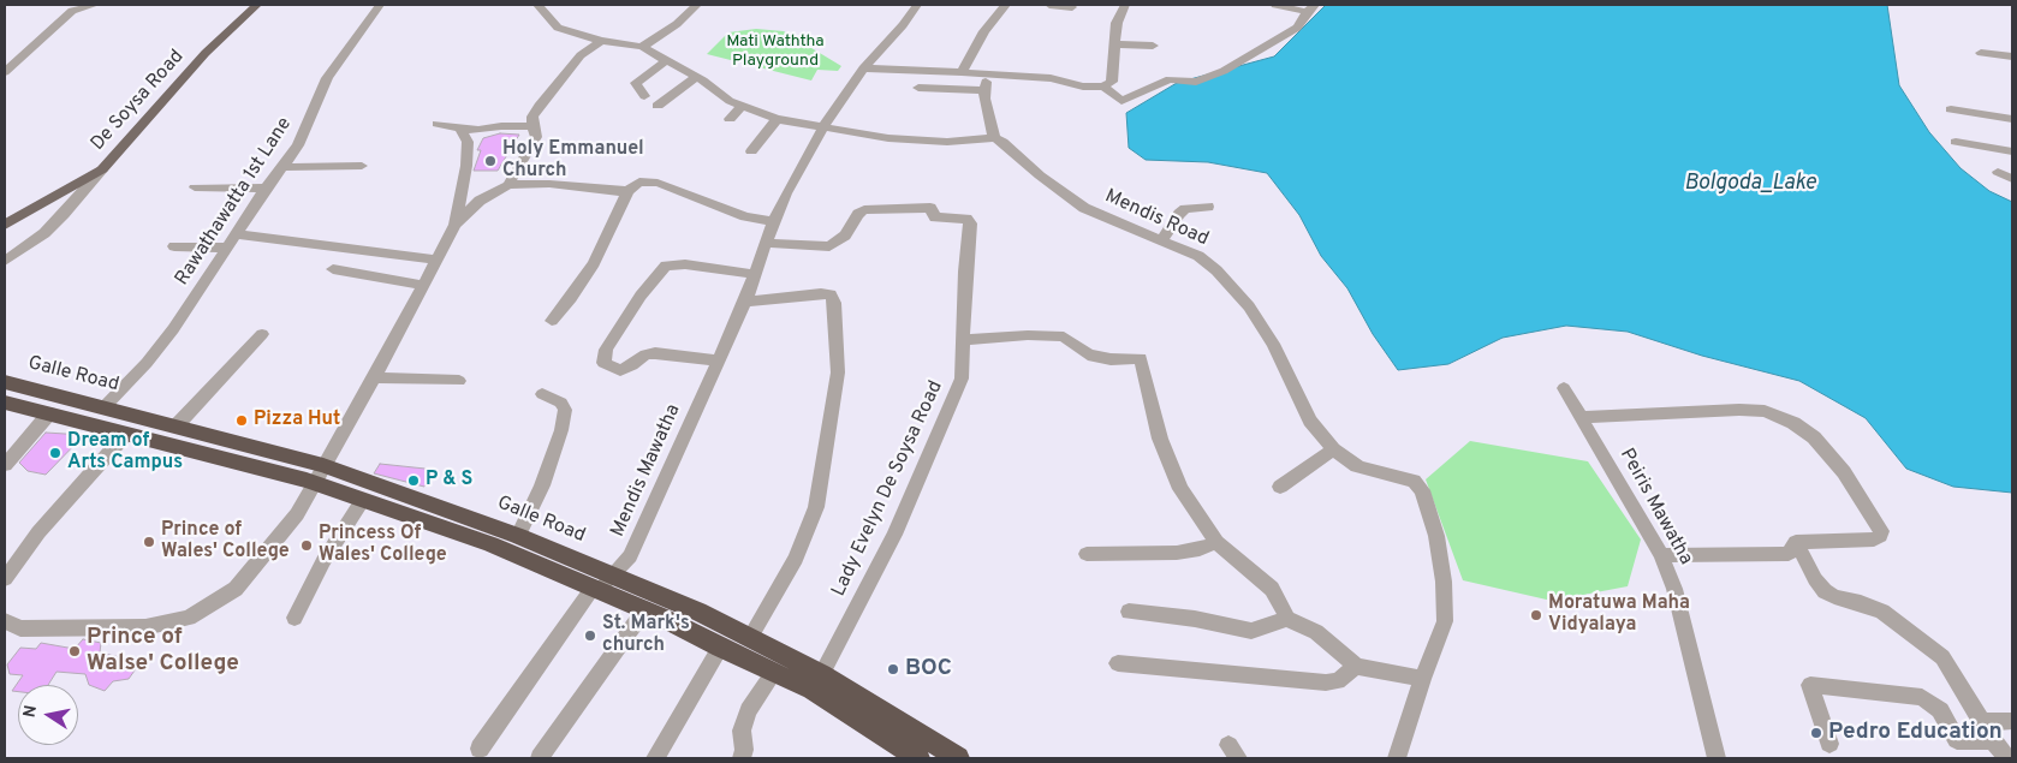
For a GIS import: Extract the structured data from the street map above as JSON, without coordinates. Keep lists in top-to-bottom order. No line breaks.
{"streets":{"highway":["Galle Road"],"main road":["De Soysa Road"],"street":["Rawathawatta 1st Lane","Mendis Road","Mendis Mawatha","Lady Evelyn De Soysa Road","Peiris Mawatha"]},"crossings":[["Rawathawatta 1st Lane","Galle Road"],["Galle Road","Mendis Mawatha"],["Galle Road","Lady Evelyn De Soysa Road"],["Mendis Mawatha","Lady Evelyn De Soysa Road"]],"water":["Bolgoda_Lake"],"parks":["Mati Waththa Playground"],"places":["Holy Emmanuel Church","Pizza Hut","Dream of Arts Campus","P & S","Prince of Wales' College","Princess Of Wales' College","Moratuwa Maha Vidyalaya","St. Mark's church","Prince of Walse' College","BOC","Pedro Education"],"north":"left"}
